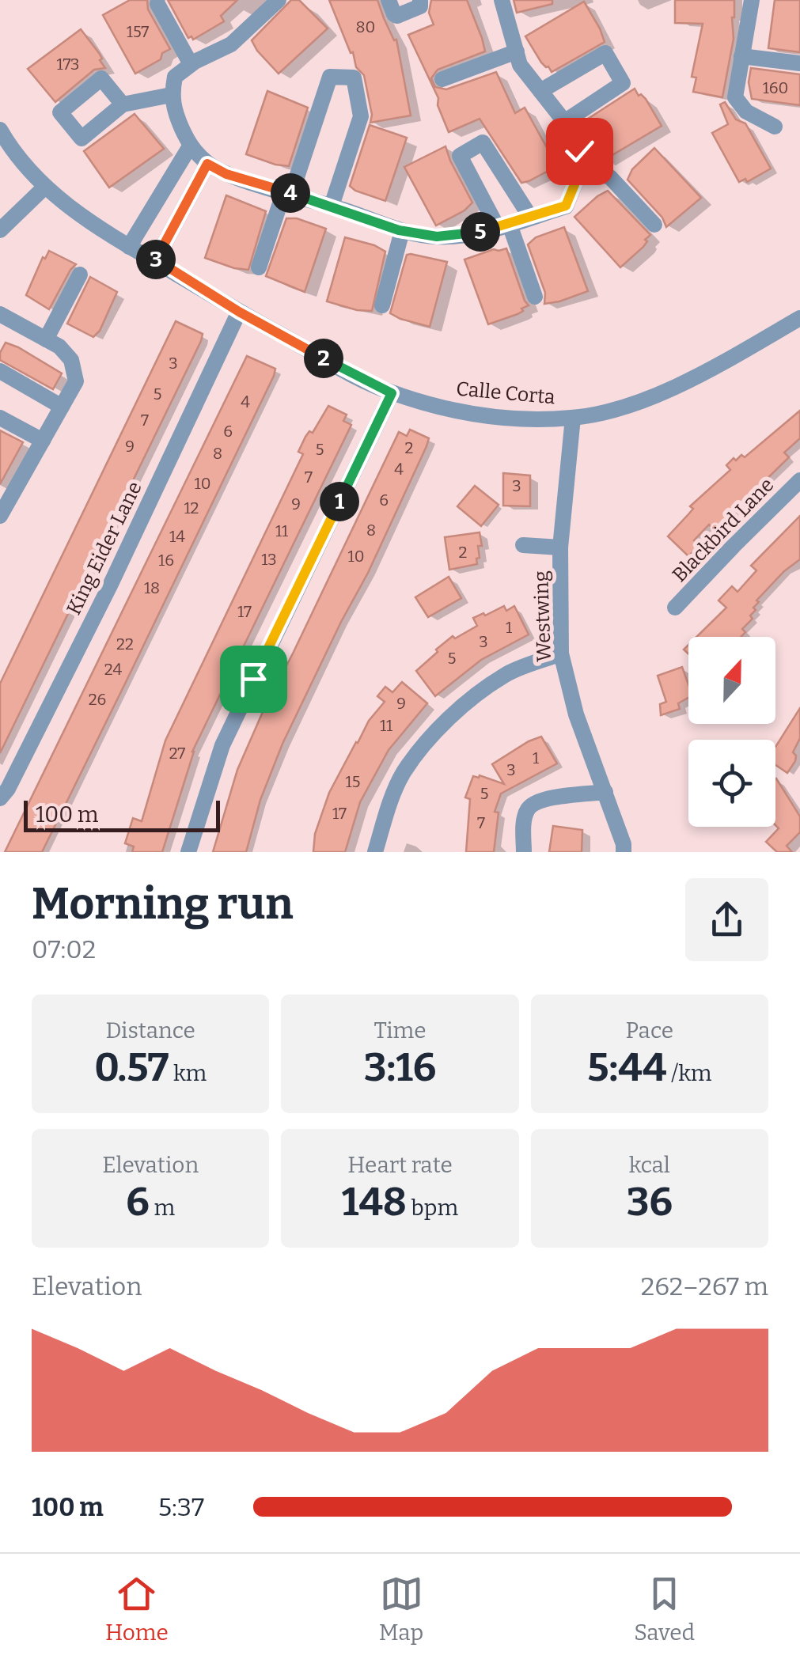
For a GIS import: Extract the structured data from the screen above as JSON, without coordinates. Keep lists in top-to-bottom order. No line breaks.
{"streets":{"street":["Calle Corta","Blackbird Lane","King Eider Lane","Westwing"]},"crossings":[["Calle Corta","King Eider Lane"],["Calle Corta","Westwing"]],"house_numbers":["80","157","173","160","3","5","4","7","6","9","2","5","8","4","7","10","3","6","9","12","8","11","14","2","10","13","16","18","17","1","3","22","5","24","26","9","11","27","1","3","15","5","17","7"],"scale_bar":"100 m","north":"top","page":{"pins":["4","5","3","2","1"],"scale":"100 m","heading":["Morning run","07:02"],"stats":[["Distance","0.57 km"],["Time","3:16"],["Pace","5:44 /km"],["Elevation","6 m"],["Heart rate","148 bpm"],["kcal","36"]],"chart":["Elevation","262–267 m"],"list":[{"name":"100 m","note":"5:37"}],"tabs":["Home","Map","Saved"]}}
